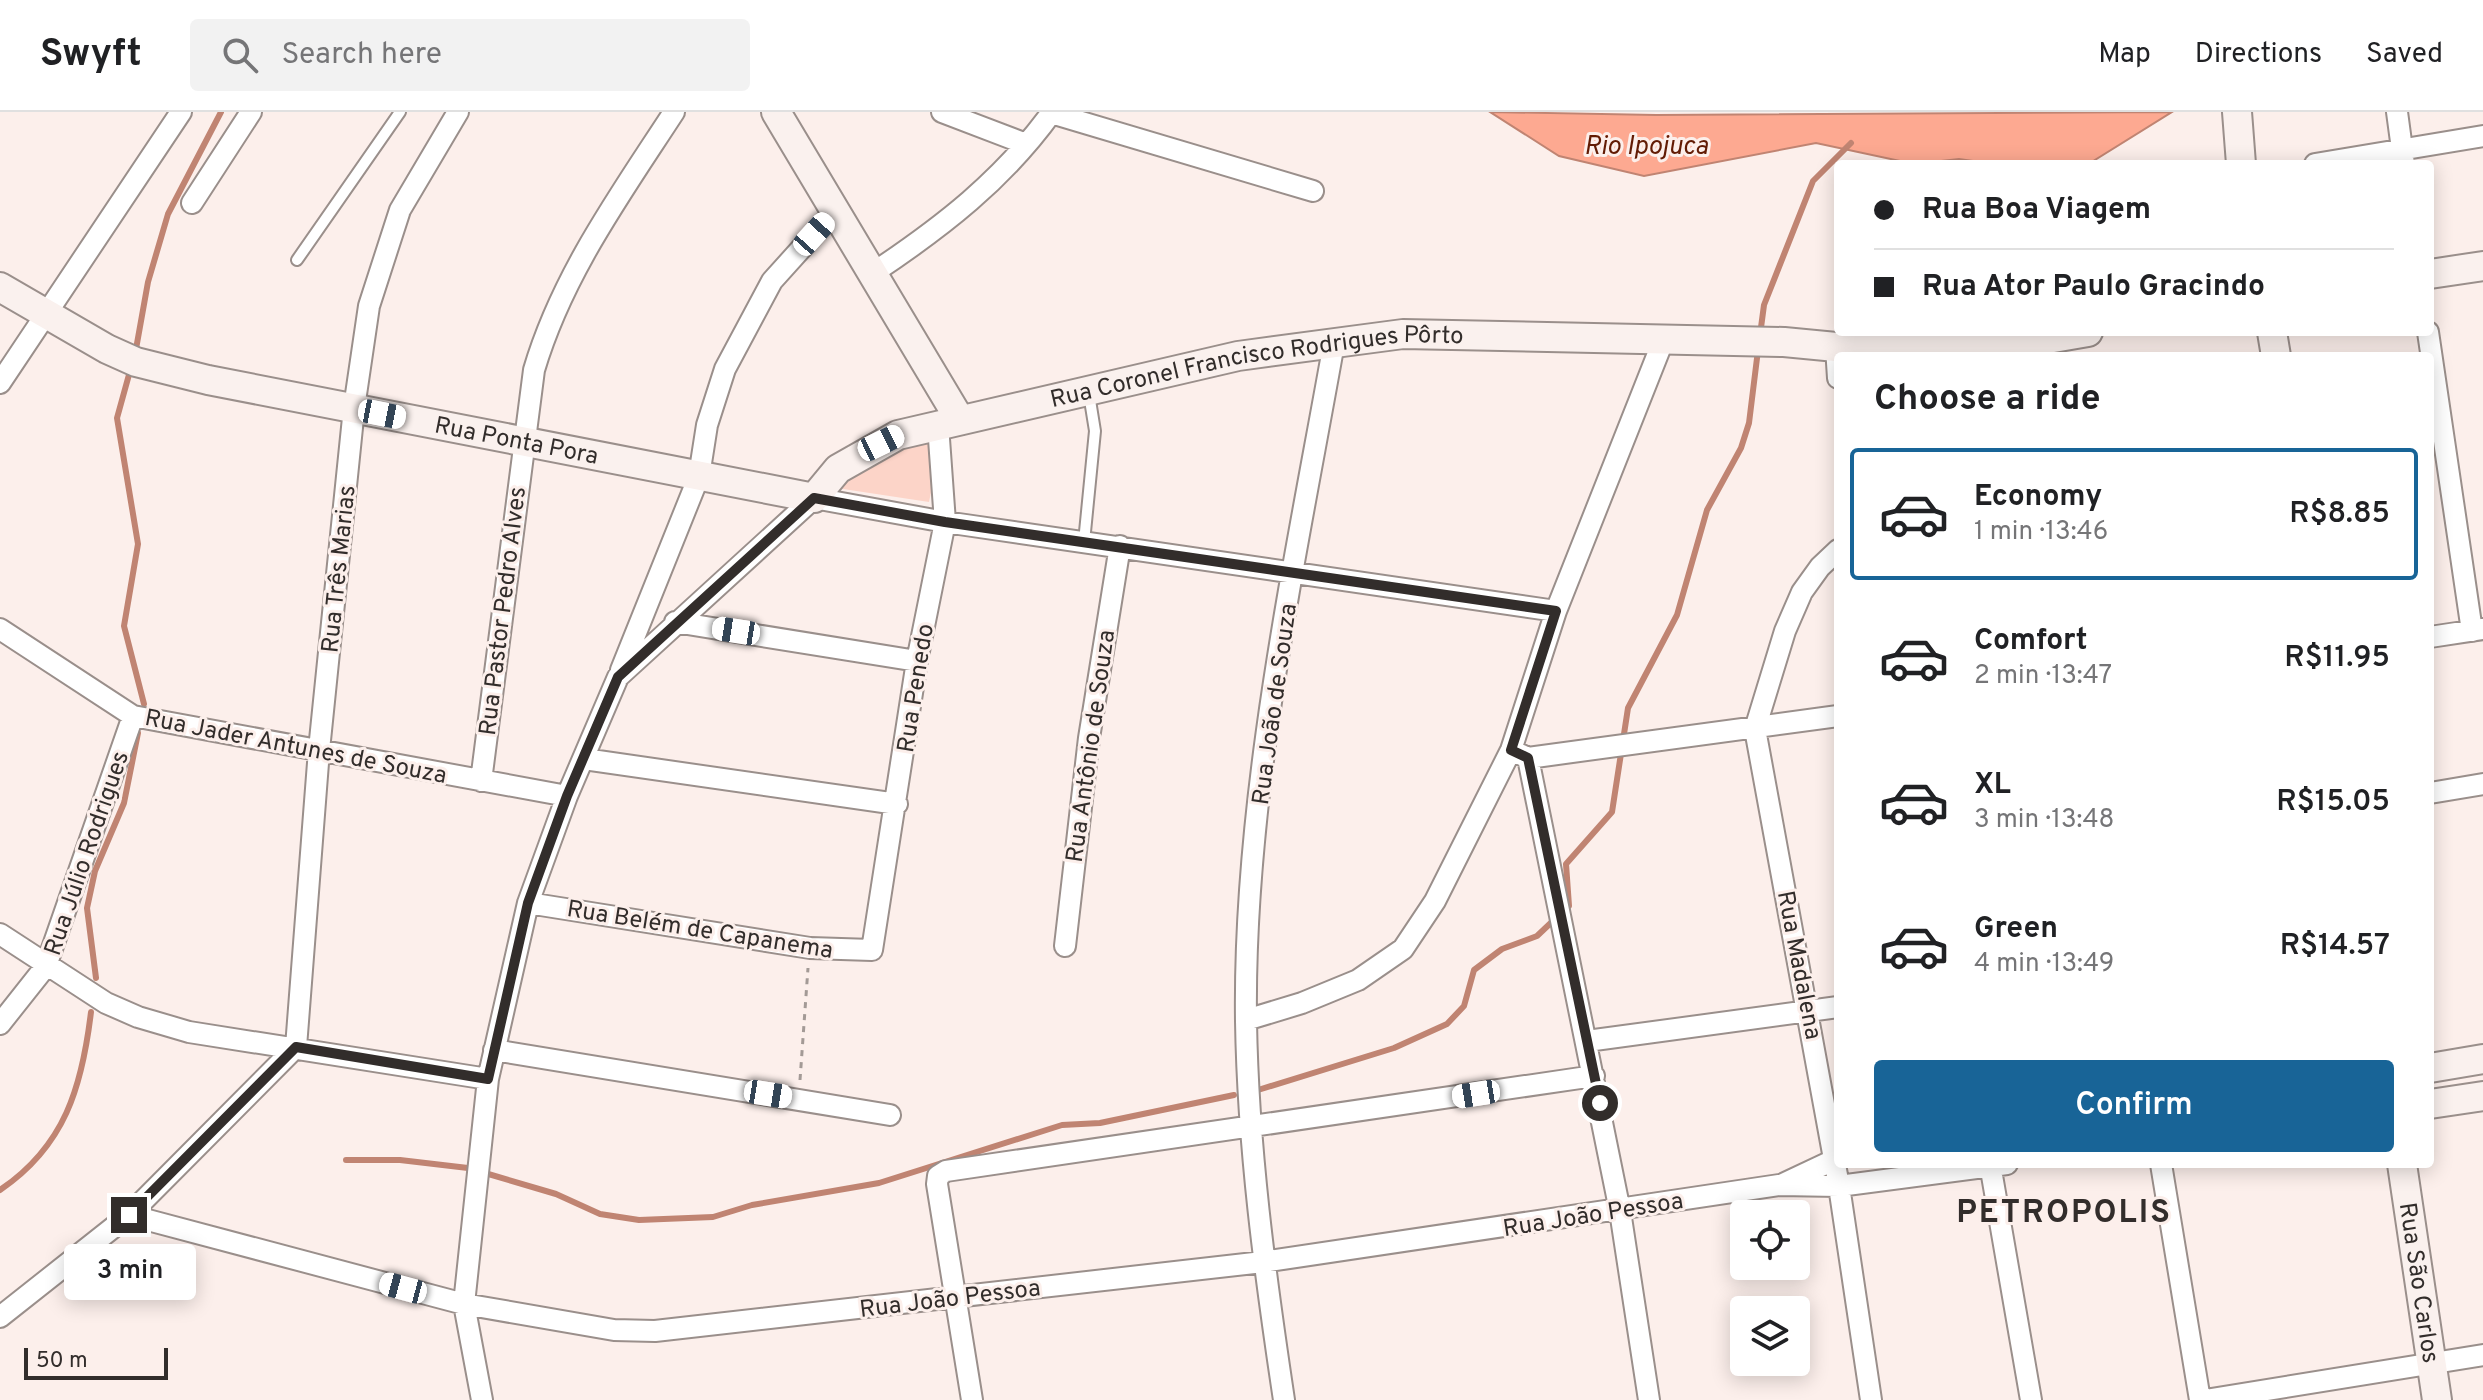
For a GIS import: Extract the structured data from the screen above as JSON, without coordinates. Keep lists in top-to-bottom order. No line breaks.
{"streets":{"street":["Rua Coronel Francisco Rodrigues Pôrto","Rua Ponta Pora","Rua Três Marias","Rua Pastor Pedro Alves","Rua Penedo","Rua João de Souza","Rua Jader Antunes de Souza","Rua Antônio de Souza","Rua Júlio Rodrigues","Rua Belém de Capanema","Rua Madalena","Rua João Pessoa","Rua São Carlos"]},"crossings":[["Rua Coronel Francisco Rodrigues Pôrto","Rua Ponta Pora"],["Rua Coronel Francisco Rodrigues Pôrto","Rua Penedo"],["Rua Coronel Francisco Rodrigues Pôrto","Rua João de Souza"],["Rua Ponta Pora","Rua Três Marias"],["Rua Ponta Pora","Rua Pastor Pedro Alves"],["Rua Três Marias","Rua Jader Antunes de Souza"],["Rua Pastor Pedro Alves","Rua Jader Antunes de Souza"],["Rua Penedo","Rua Belém de Capanema"],["Rua João de Souza","Rua João Pessoa"],["Rua Jader Antunes de Souza","Rua Júlio Rodrigues"],["Rua Madalena","Rua João Pessoa"]],"districts":["PETROPOLIS"],"water":["Rio Ipojuca"],"scale_bar":"50 m","page":{"header":"Swyft","search":"Search here","nav":["Map","Directions","Saved"],"banner":["Rua Boa Viagem","Rua Ator Paulo Gracindo"],"heading":"Choose a ride","list":[{"name":"Economy","note":"1 min · 13:46","value":"R$8.85"},{"name":"Comfort","note":"2 min · 13:47","value":"R$11.95"},{"name":"XL","note":"3 min · 13:48","value":"R$15.05"},{"name":"Green","note":"4 min · 13:49","value":"R$14.57"}],"buttons":"Confirm","bubble":"3 min","scale":"50 m"}}
